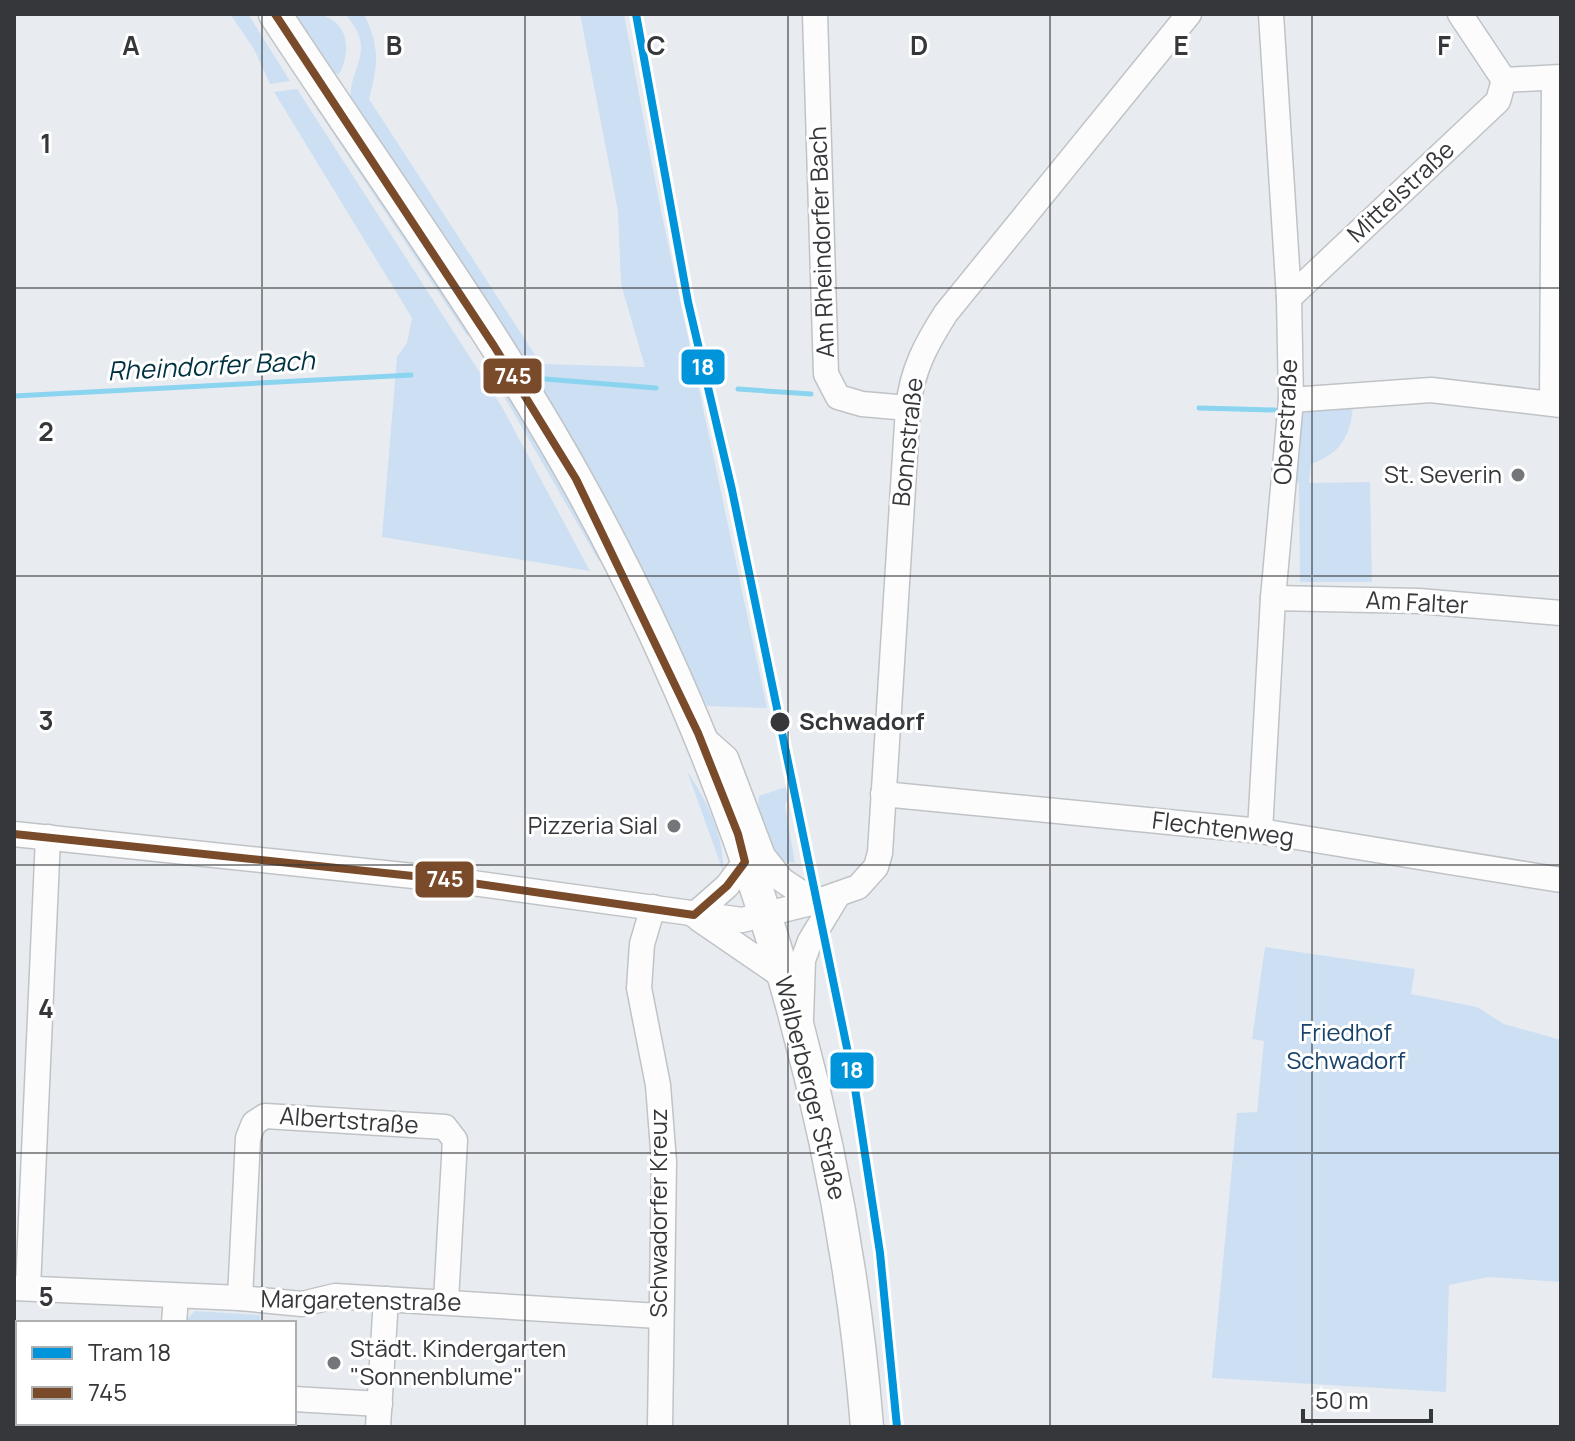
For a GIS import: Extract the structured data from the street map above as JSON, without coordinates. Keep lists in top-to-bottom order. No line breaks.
{"streets":{"main road":["Walberberger Straße"],"street":["Mittelstraße","Am Rheindorfer Bach","Oberstraße","Bonnstraße","Am Falter","Flechtenweg","Albertstraße","Schwadorfer Kreuz","Margaretenstraße"]},"crossings":[["Mittelstraße","Oberstraße"],["Am Rheindorfer Bach","Bonnstraße"],["Oberstraße","Am Falter"],["Oberstraße","Flechtenweg"],["Bonnstraße","Flechtenweg"],["Bonnstraße","Walberberger Straße"],["Bonnstraße","Schwadorfer Kreuz"],["Albertstraße","Margaretenstraße"],["Schwadorfer Kreuz","Margaretenstraße"]],"water":["Rheindorfer Bach"],"parks":["Friedhof Schwadorf"],"places":["St. Severin","Schwadorf","Pizzeria Sial","Städt. Kindergarten \"Sonnenblume\""],"lines":["tram line 18","transit line 745"],"legend":["Tram 18","745"],"scale_bar":"50 m","grid":{"columns":["A","B","C","D","E","F"],"rows":["1","2","3","4","5"]}}
